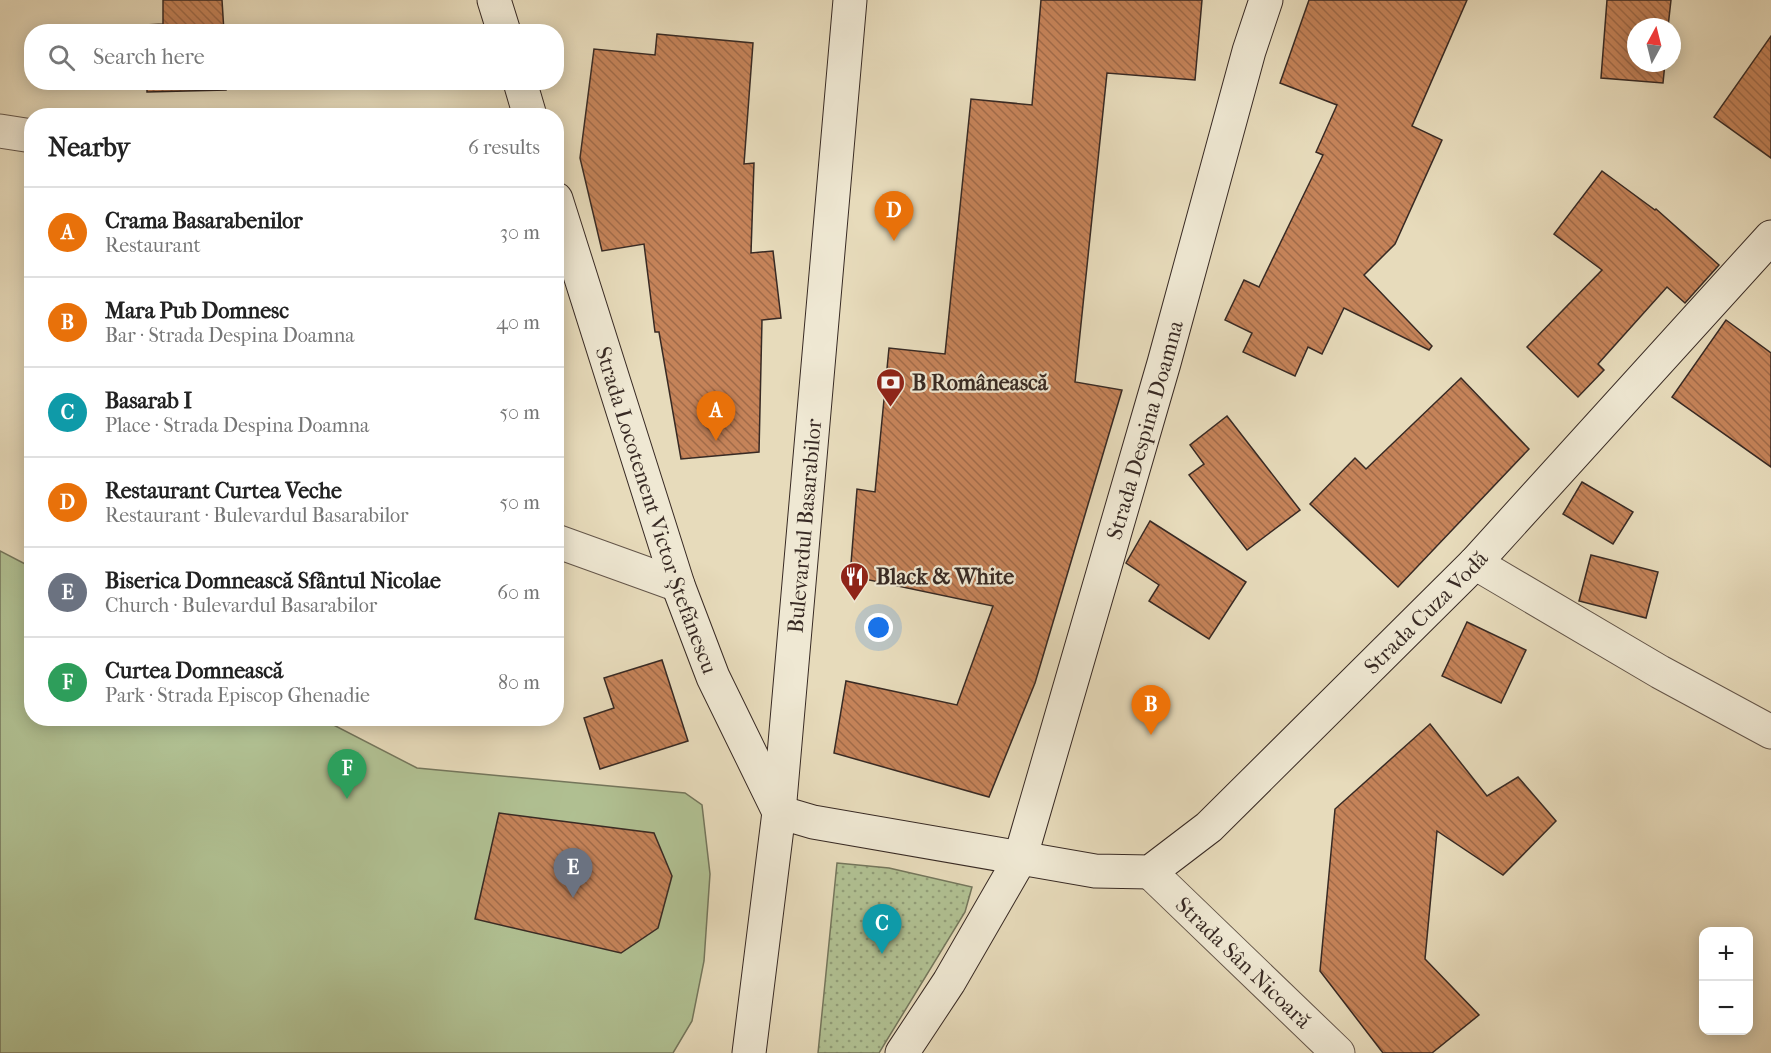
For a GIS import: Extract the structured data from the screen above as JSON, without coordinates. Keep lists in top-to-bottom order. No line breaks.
{"streets":{"street":["Strada Despina Doamna","Strada Locotenent Victor Ștefănescu","Bulevardul Basarabilor","Strada Cuza Vodă","Strada Sân Nicoară"]},"crossings":[["Strada Locotenent Victor Ștefănescu","Bulevardul Basarabilor"],["Strada Cuza Vodă","Strada Sân Nicoară"]],"places":{"bank":["B Românească"],"restaurant":["Black & White"]},"north":"top","page":{"search":"Search here","heading":["Nearby","6 results"],"list":[{"mark":"A","name":"Crama Basarabenilor","note":"Restaurant","value":"30 m"},{"mark":"B","name":"Mara Pub Domnesc","note":"Bar · Strada Despina Doamna","value":"40 m"},{"mark":"C","name":"Basarab I","note":"Place · Strada Despina Doamna","value":"50 m"},{"mark":"D","name":"Restaurant Curtea Veche","note":"Restaurant · Bulevardul Basarabilor","value":"50 m"},{"mark":"E","name":"Biserica Domnească Sfântul Nicolae","note":"Church · Bulevardul Basarabilor","value":"60 m"},{"mark":"F","name":"Curtea Domnească","note":"Park · Strada Episcop Ghenadie","value":"80 m"}],"pins":["D","A","B","F","E","C"],"map_buttons":["+","−"]}}
